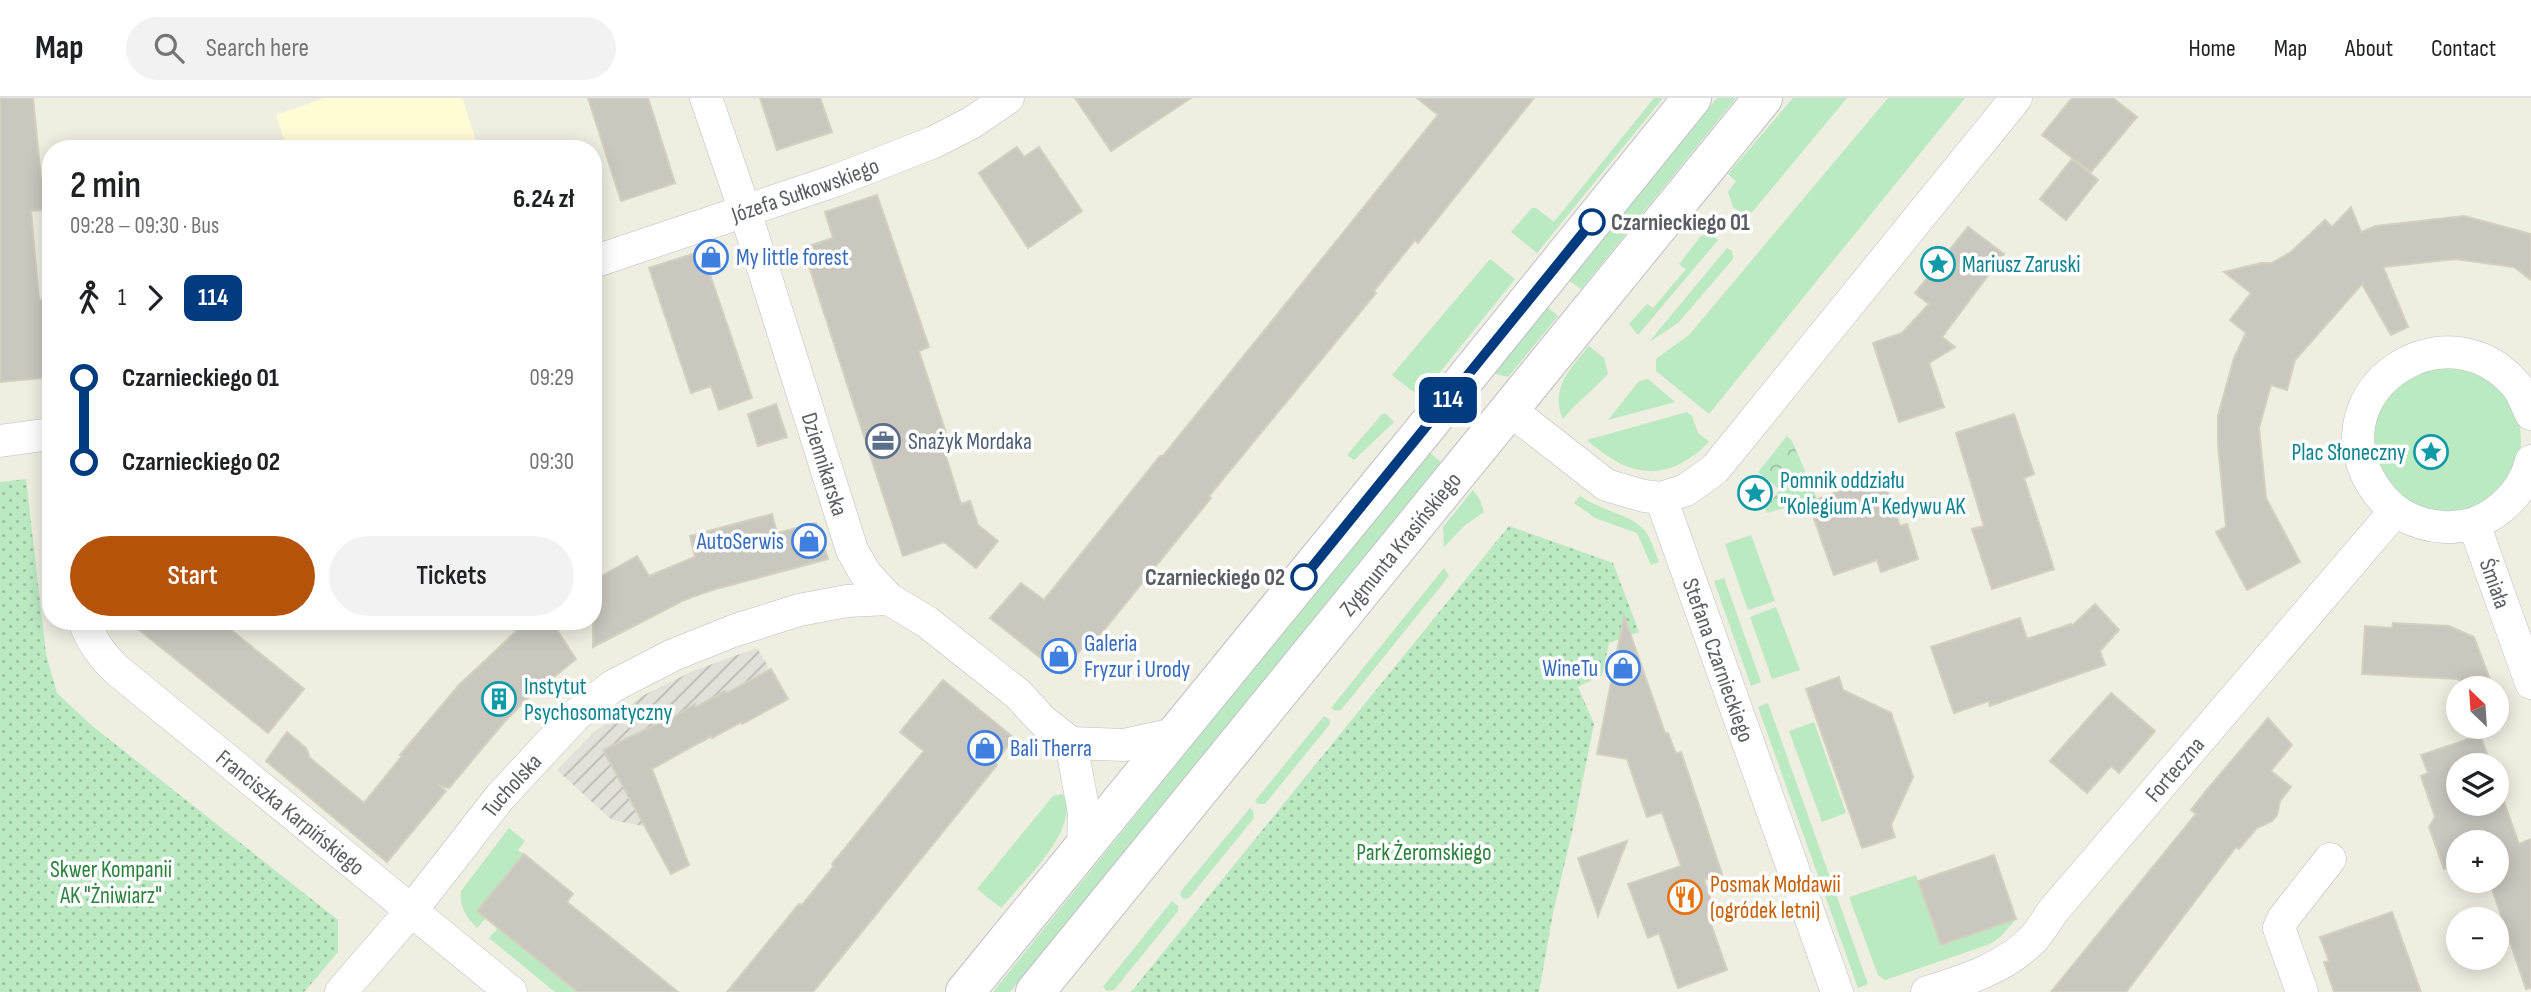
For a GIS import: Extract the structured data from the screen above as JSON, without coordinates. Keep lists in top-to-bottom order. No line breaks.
{"streets":{"main road":["Zygmunta Krasińskiego"],"street":["Józefa Sułkowskiego","Dziennikarska","Śmiała","Stefana Czarnieckiego","Forteczna","Tucholska","Franciszka Karpińskiego"]},"crossings":[["Józefa Sułkowskiego","Dziennikarska"],["Dziennikarska","Tucholska"],["Tucholska","Franciszka Karpińskiego"]],"parks":["Park Żeromskiego","Skwer Kompanii AK \"Żniwiarz\""],"places":{"other":["Czarnieckiego 01","Czarnieckiego 02"],"shop":["My little forest","AutoSerwis","Galeria Fryzur i Urody","WineTu","Bali Therra"],"place":["Mariusz Zaruski","Plac Słoneczny","Pomnik oddziału \"Kolegium A\" Kedywu AK"],"office":["Snażyk Mordaka"],"building":["Instytut Psychosomatyczny"],"restaurant":["Posmak Mołdawii (ogródek letni)"]},"lines":["bus line 114"],"north":"top left","page":{"header":"Map","search":"Search here","nav":["Home","Map","About","Contact"],"on_map":"114","heading":["2 min","09:28 – 09:30 · Bus","6.24 zł"],"legs":["1","114"],"list":[{"name":"Czarnieckiego 01","value":"09:29"},{"name":"Czarnieckiego 02","value":"09:30"}],"buttons":["Start","Tickets"],"map_buttons":["+","−"]}}
